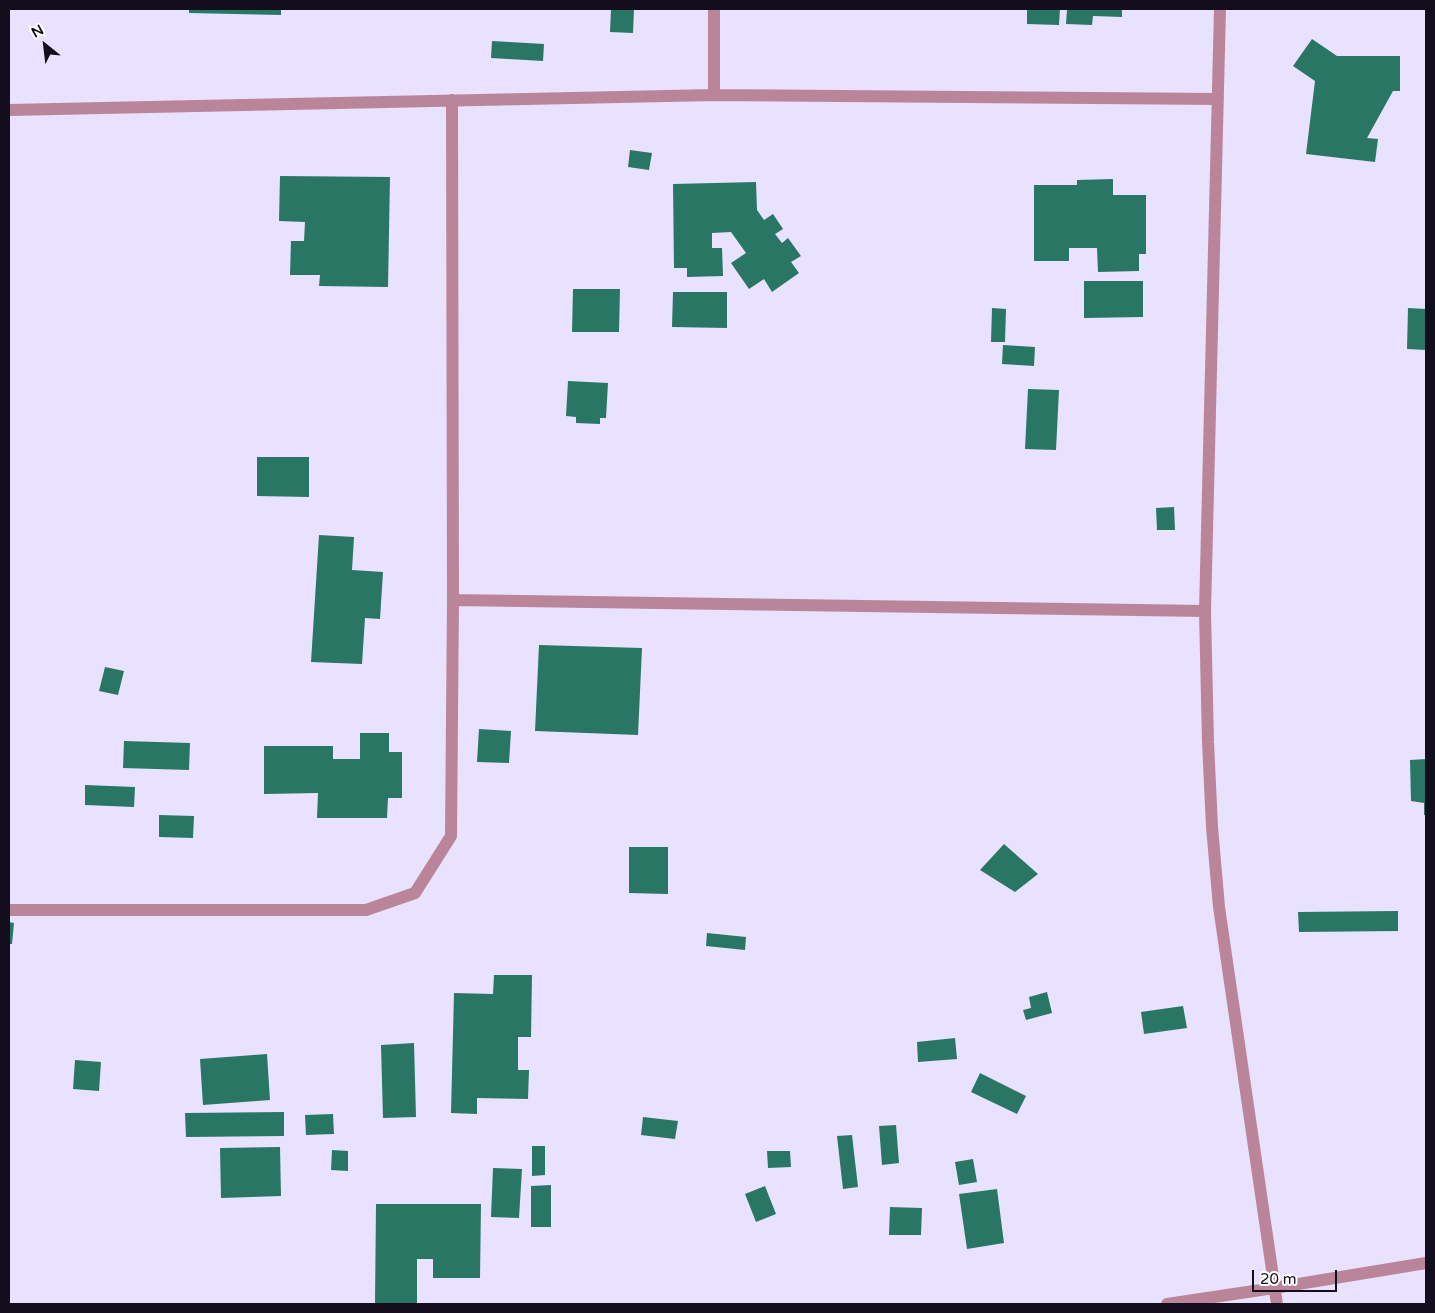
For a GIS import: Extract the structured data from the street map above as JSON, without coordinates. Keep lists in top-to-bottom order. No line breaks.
{"scale_bar":"20 m","north":"top left"}
